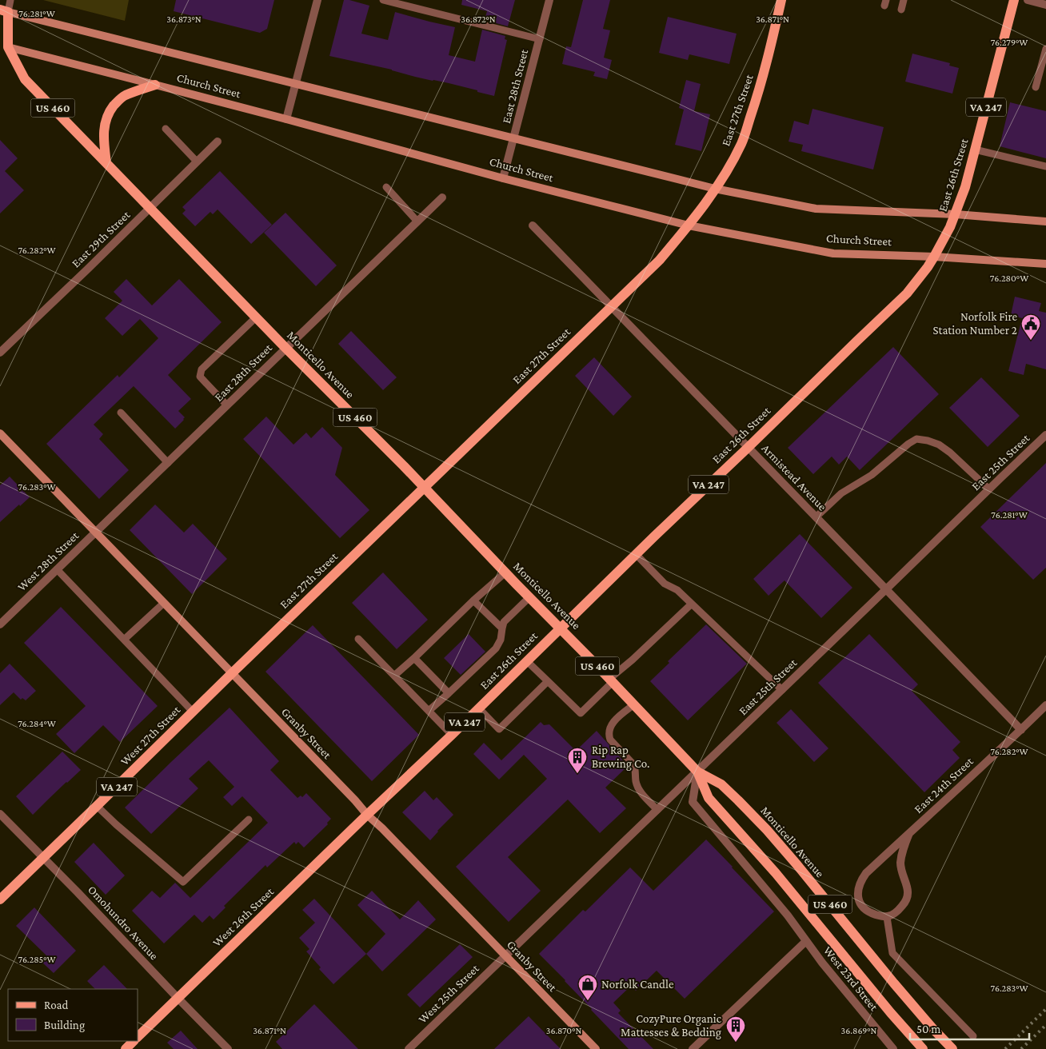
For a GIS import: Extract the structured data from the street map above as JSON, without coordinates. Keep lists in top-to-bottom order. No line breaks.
{"streets":{"main road":["Church Street","VA 247","US 460","East 27th Street","East 26th Street","Monticello Avenue","Granby Street","West 27th Street","West 26th Street"],"street":["East 28th Street","East 29th Street","East 25th Street","Armistead Avenue","West 28th Street","East 24th Street","Omohundro Avenue","West 23rd Street","West 25th Street"]},"crossings":[["Church Street","East 28th Street"],["Church Street","East 27th Street"],["Church Street","East 26th Street"],["Church Street","Monticello Avenue"],["East 28th Street","Monticello Avenue"],["East 28th Street","West 28th Street"],["East 28th Street","Granby Street"],["East 27th Street","Monticello Avenue"],["East 27th Street","Armistead Avenue"],["East 27th Street","Granby Street"],["East 27th Street","West 27th Street"],["East 26th Street","Monticello Avenue"],["East 26th Street","Armistead Avenue"],["East 26th Street","Granby Street"],["East 26th Street","West 26th Street"],["East 29th Street","Monticello Avenue"],["Monticello Avenue","East 25th Street"],["Monticello Avenue","West 23rd Street"],["East 25th Street","Armistead Avenue"],["East 25th Street","Granby Street"],["East 25th Street","West 23rd Street"],["East 25th Street","West 25th Street"],["Armistead Avenue","East 24th Street"],["West 28th Street","Granby Street"],["Granby Street","West 27th Street"],["Granby Street","West 26th Street"],["Granby Street","West 25th Street"],["West 27th Street","Omohundro Avenue"],["West 26th Street","Omohundro Avenue"]],"places":{"public building":["Norfolk Fire Station Number 2"],"building":["Rip Rap Brewing Co.","CozyPure Organic Mattesses & Bedding"],"shop":["Norfolk Candle"]},"legend":["Road","Building"],"scale_bar":"50 m","coordinates":["76.281°W","36.873°N","36.872°N","36.871°N","76.279°W","76.282°W","76.280°W","76.283°W","76.284°W","76.285°W","36.870°N","36.869°N"]}
